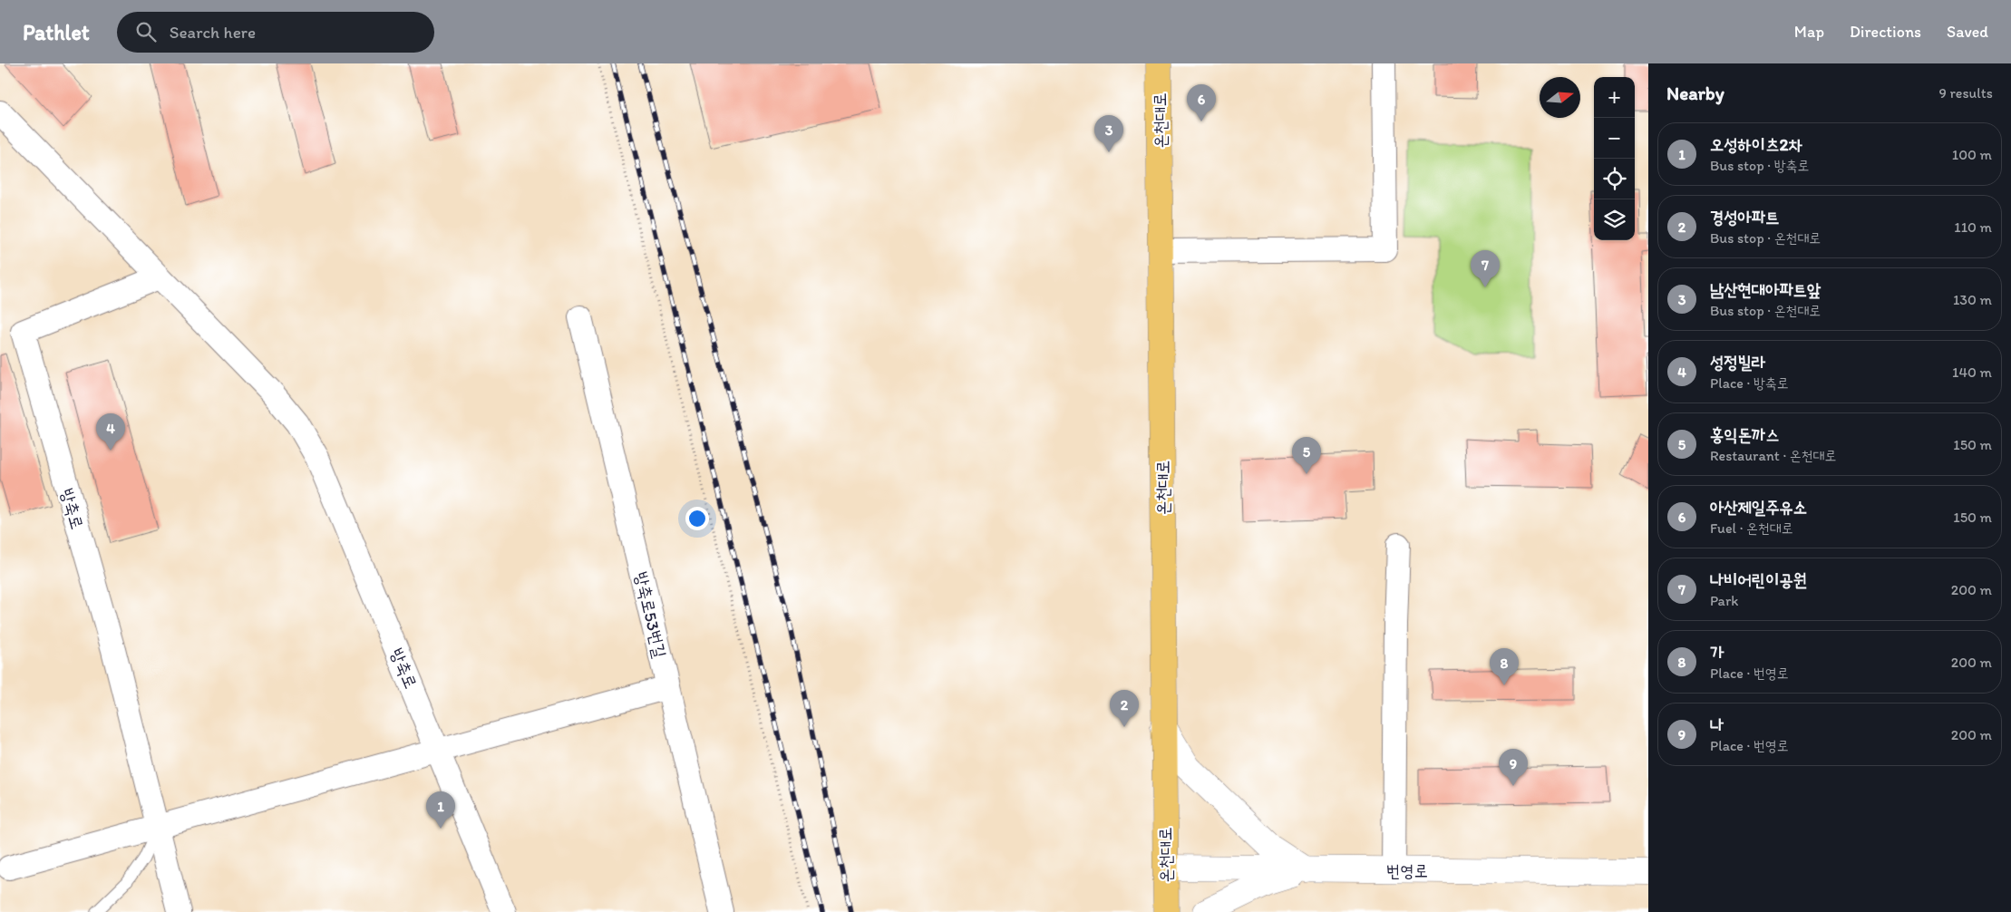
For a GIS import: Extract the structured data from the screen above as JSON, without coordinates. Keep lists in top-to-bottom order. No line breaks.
{"streets":{"main road":["온천대로"],"street":["방축로","방축로53번길","번영로"]},"crossings":[["온천대로","번영로"]],"north":"right","page":{"header":"Pathlet","search":"Search here","nav":["Map","Directions","Saved"],"heading":["Nearby","9 results"],"map_buttons":["+","−"],"pins":["6","3","7","4","5","8","2","9","1"],"list":[{"mark":"1","name":"오성하이츠2차","note":"Bus stop · 방축로","value":"100 m"},{"mark":"2","name":"경성아파트","note":"Bus stop · 온천대로","value":"110 m"},{"mark":"3","name":"남산현대아파트앞","note":"Bus stop · 온천대로","value":"130 m"},{"mark":"4","name":"성정빌라","note":"Place · 방축로","value":"140 m"},{"mark":"5","name":"홍익돈까스","note":"Restaurant · 온천대로","value":"150 m"},{"mark":"6","name":"아산제일주유소","note":"Fuel · 온천대로","value":"150 m"},{"mark":"7","name":"나비어린이공원","note":"Park","value":"200 m"},{"mark":"8","name":"가","note":"Place · 번영로","value":"200 m"},{"mark":"9","name":"나","note":"Place · 번영로","value":"200 m"}]}}
